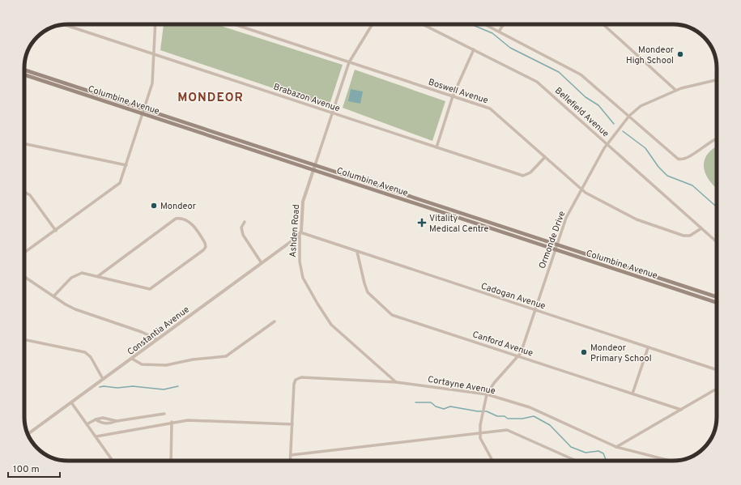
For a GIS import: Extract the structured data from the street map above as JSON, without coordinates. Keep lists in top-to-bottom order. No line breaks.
{"streets":{"main road":["Columbine Avenue"],"street":["Boswell Avenue","Brabazon Avenue","Bellefield Avenue","Ashden Road","Ormonde Drive","Cadogan Avenue","Constantia Avenue","Canford Avenue","Cortayne Avenue"]},"crossings":[["Boswell Avenue","Brabazon Avenue"],["Boswell Avenue","Bellefield Avenue"],["Boswell Avenue","Ashden Road"],["Boswell Avenue","Ormonde Drive"],["Brabazon Avenue","Ashden Road"],["Columbine Avenue","Ashden Road"],["Columbine Avenue","Ormonde Drive"],["Bellefield Avenue","Ormonde Drive"],["Ashden Road","Cadogan Avenue"],["Ashden Road","Constantia Avenue"],["Ashden Road","Cortayne Avenue"],["Ormonde Drive","Cadogan Avenue"],["Ormonde Drive","Canford Avenue"],["Ormonde Drive","Cortayne Avenue"],["Cadogan Avenue","Constantia Avenue"],["Cadogan Avenue","Canford Avenue"]],"districts":["MONDEOR"],"places":{"other":["Mondeor High School","Mondeor","Mondeor Primary School"],"health":["Vitality Medical Centre"]},"scale_bar":"100 m"}
